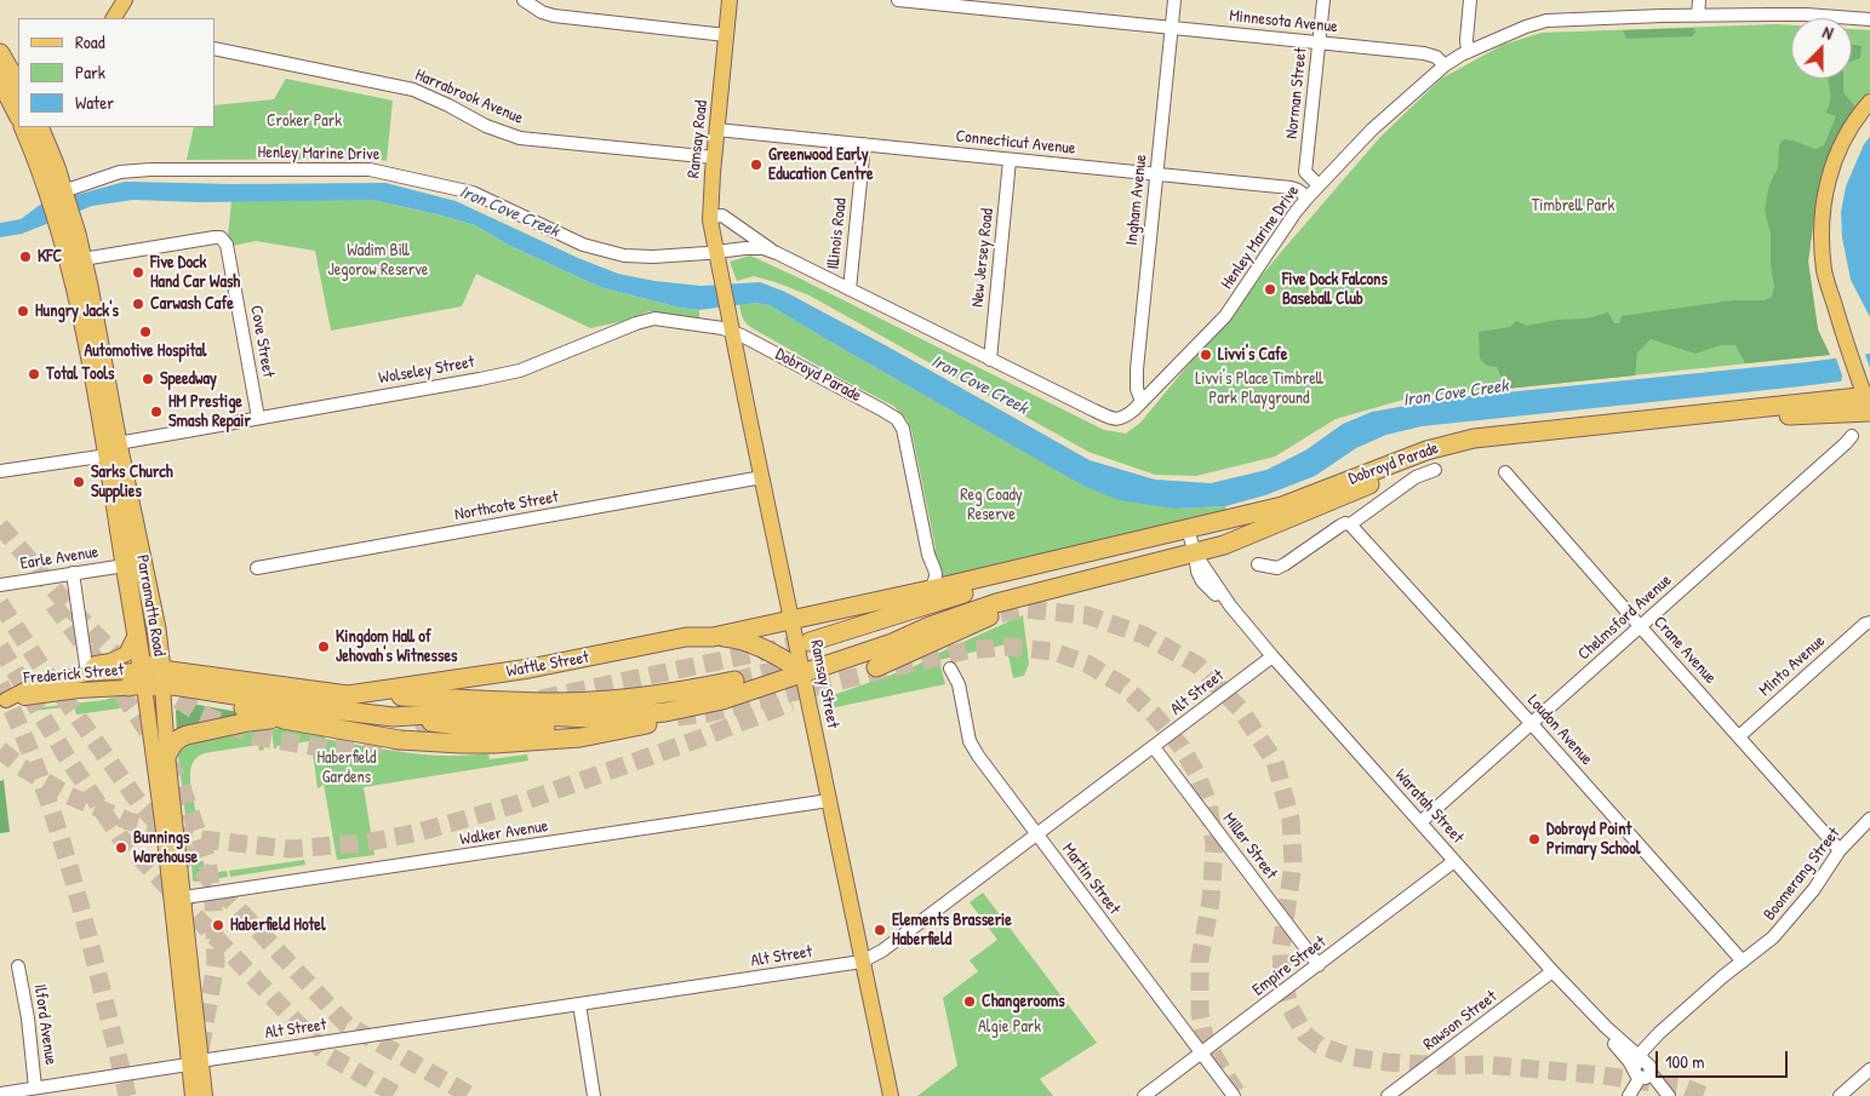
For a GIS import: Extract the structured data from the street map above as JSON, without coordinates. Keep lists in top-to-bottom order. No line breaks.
{"streets":{"highway":["Dobroyd Parade","Parramatta Road","Wattle Street"],"main road":["Ramsay Road","Frederick Street","Ramsay Street"],"street":["Minnesota Avenue","Norman Street","Harrabrook Avenue","Connecticut Avenue","Henley Marine Drive","Ingham Avenue","Illinois Road","New Jersey Road","Cove Street","Wolseley Street","Northcote Street","Earle Avenue","Chelmsford Avenue","Crane Avenue","Minto Avenue","Alt Street","Loudon Avenue","Waratah Street","Walker Avenue","Miller Street","Boomerang Street","Martin Street","Empire Street","Rawson Street","Ilford Avenue"]},"crossings":[["Minnesota Avenue","Norman Street"],["Minnesota Avenue","Henley Marine Drive"],["Minnesota Avenue","Ingham Avenue"],["Norman Street","Henley Marine Drive"],["Harrabrook Avenue","Ramsay Road"],["Ramsay Road","Connecticut Avenue"],["Ramsay Road","Henley Marine Drive"],["Ramsay Road","Ramsay Street"],["Connecticut Avenue","Henley Marine Drive"],["Connecticut Avenue","Ingham Avenue"],["Connecticut Avenue","Illinois Road"],["Connecticut Avenue","New Jersey Road"],["Henley Marine Drive","Ingham Avenue"],["Henley Marine Drive","Illinois Road"],["Henley Marine Drive","New Jersey Road"],["Henley Marine Drive","Parramatta Road"],["Cove Street","Wolseley Street"],["Cove Street","Parramatta Road"],["Wolseley Street","Dobroyd Parade"],["Wolseley Street","Parramatta Road"],["Wolseley Street","Ramsay Street"],["Dobroyd Parade","Wattle Street"],["Dobroyd Parade","Ramsay Street"],["Dobroyd Parade","Loudon Avenue"],["Dobroyd Parade","Waratah Street"],["Northcote Street","Ramsay Street"],["Earle Avenue","Parramatta Road"],["Parramatta Road","Wattle Street"],["Parramatta Road","Frederick Street"],["Parramatta Road","Alt Street"],["Parramatta Road","Walker Avenue"],["Chelmsford Avenue","Crane Avenue"],["Chelmsford Avenue","Loudon Avenue"],["Chelmsford Avenue","Waratah Street"],["Crane Avenue","Minto Avenue"],["Crane Avenue","Boomerang Street"],["Wattle Street","Frederick Street"],["Wattle Street","Ramsay Street"],["Ramsay Street","Alt Street"],["Ramsay Street","Walker Avenue"],["Alt Street","Waratah Street"],["Alt Street","Miller Street"],["Alt Street","Martin Street"],["Alt Street","Ilford Avenue"],["Loudon Avenue","Boomerang Street"],["Waratah Street","Boomerang Street"],["Waratah Street","Empire Street"],["Waratah Street","Rawson Street"],["Miller Street","Empire Street"],["Martin Street","Empire Street"]],"water":["Iron Cove Creek"],"parks":["Croker Park","Timbrell Park","Wadim Bill Jegorow Reserve","Livvi's Place Timbrell Park Playground","Reg Coady Reserve","Haberfield Gardens","Algie Park"],"places":["Greenwood Early Education Centre","KFC","Five Dock Hand Car Wash","Five Dock Falcons Baseball Club","Carwash Cafe","Hungry Jack's","Automotive Hospital","Livvi's Cafe","Total Tools","Speedway","HM Prestige Smash Repair","Sarks Church Supplies","Kingdom Hall of Jehovah's Witnesses","Dobroyd Point Primary School","Bunnings Warehouse","Haberfield Hotel","Elements Brasserie Haberfield","Changerooms"],"legend":["Road","Park","Water"],"scale_bar":"100 m","north":"top"}
